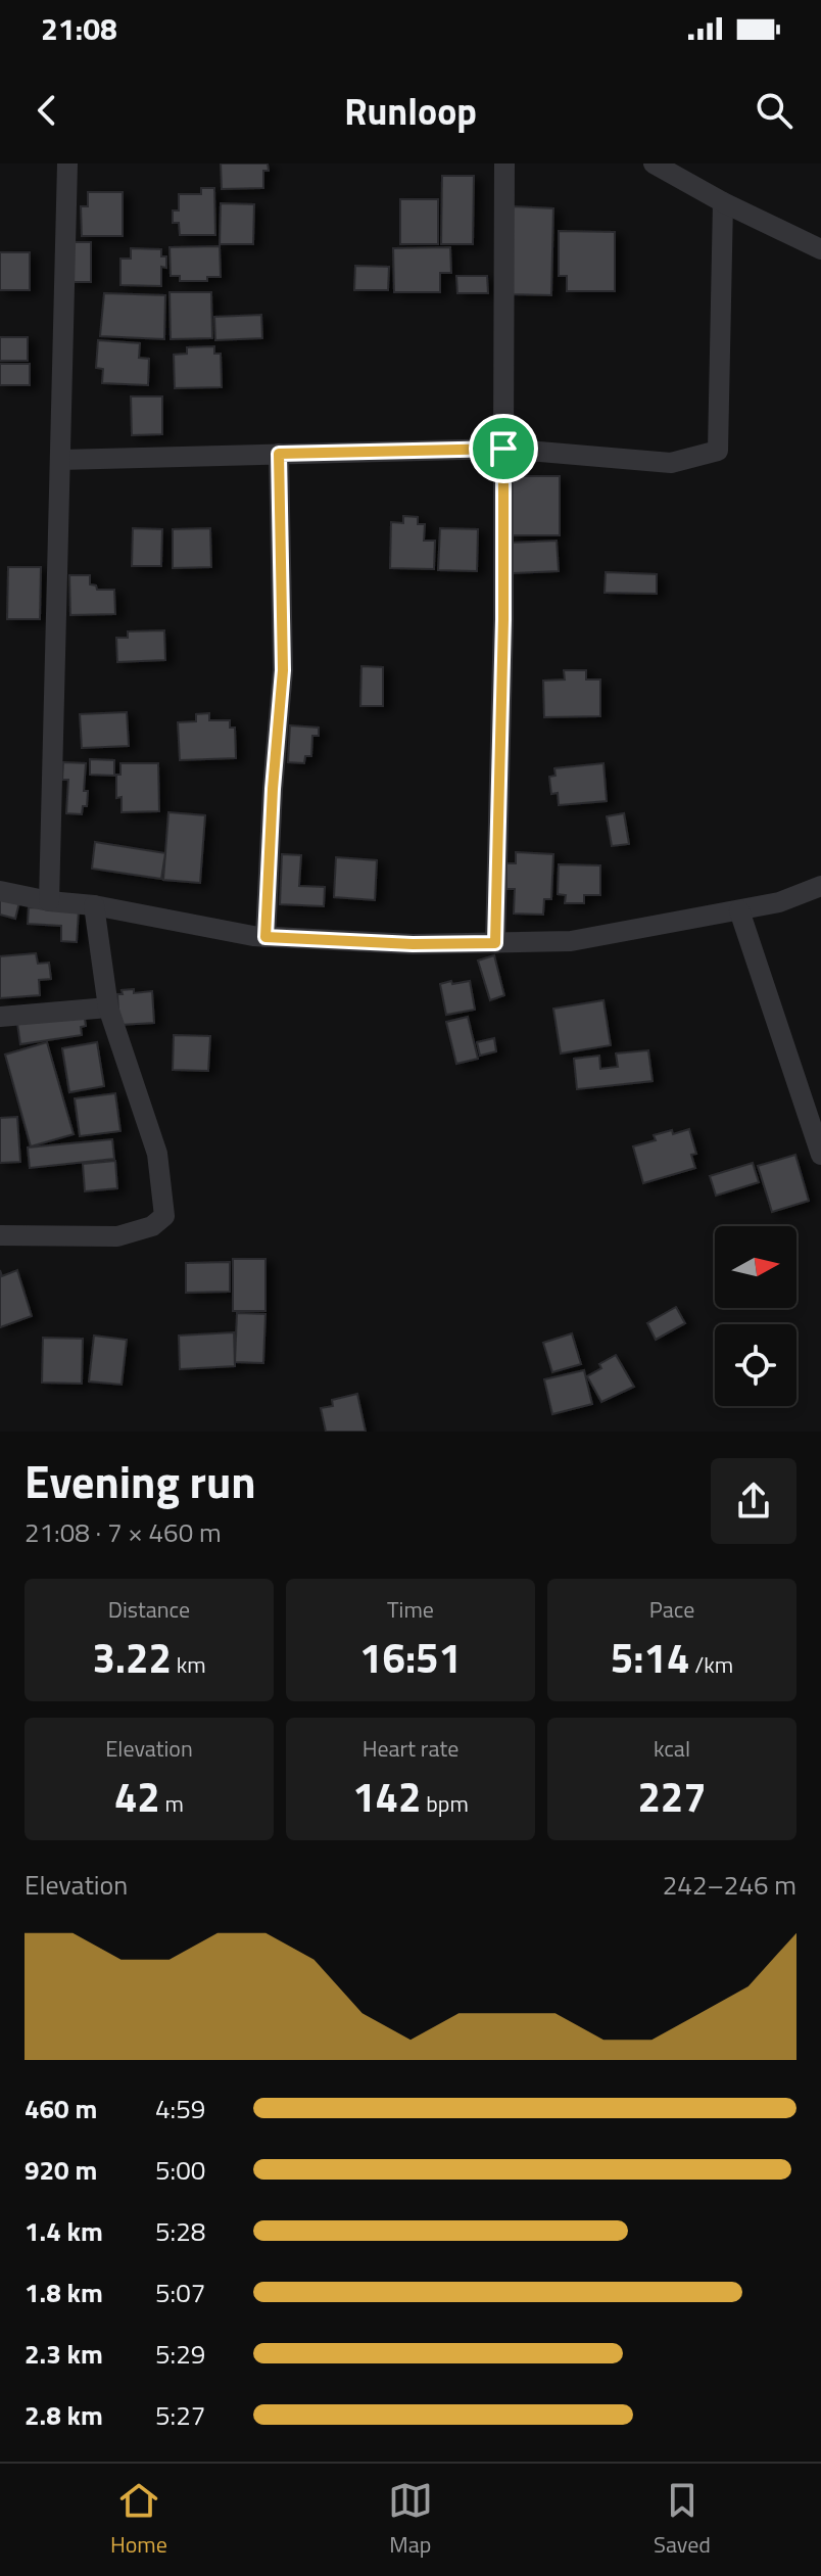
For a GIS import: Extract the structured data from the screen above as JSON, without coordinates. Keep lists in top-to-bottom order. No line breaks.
{"north":"right","page":{"status":"21:08","header":"Runloop","heading":["Evening run","21:08 · 7 × 460 m"],"stats":[["Distance","3.22 km"],["Time","16:51"],["Pace","5:14 /km"],["Elevation","42 m"],["Heart rate","142 bpm"],["kcal","227"]],"chart":["Elevation","242–246 m"],"list":[{"name":"460 m","note":"4:59"},{"name":"920 m","note":"5:00"},{"name":"1.4 km","note":"5:28"},{"name":"1.8 km","note":"5:07"},{"name":"2.3 km","note":"5:29"},{"name":"2.8 km","note":"5:27"}],"tabs":["Home","Map","Saved"]}}
